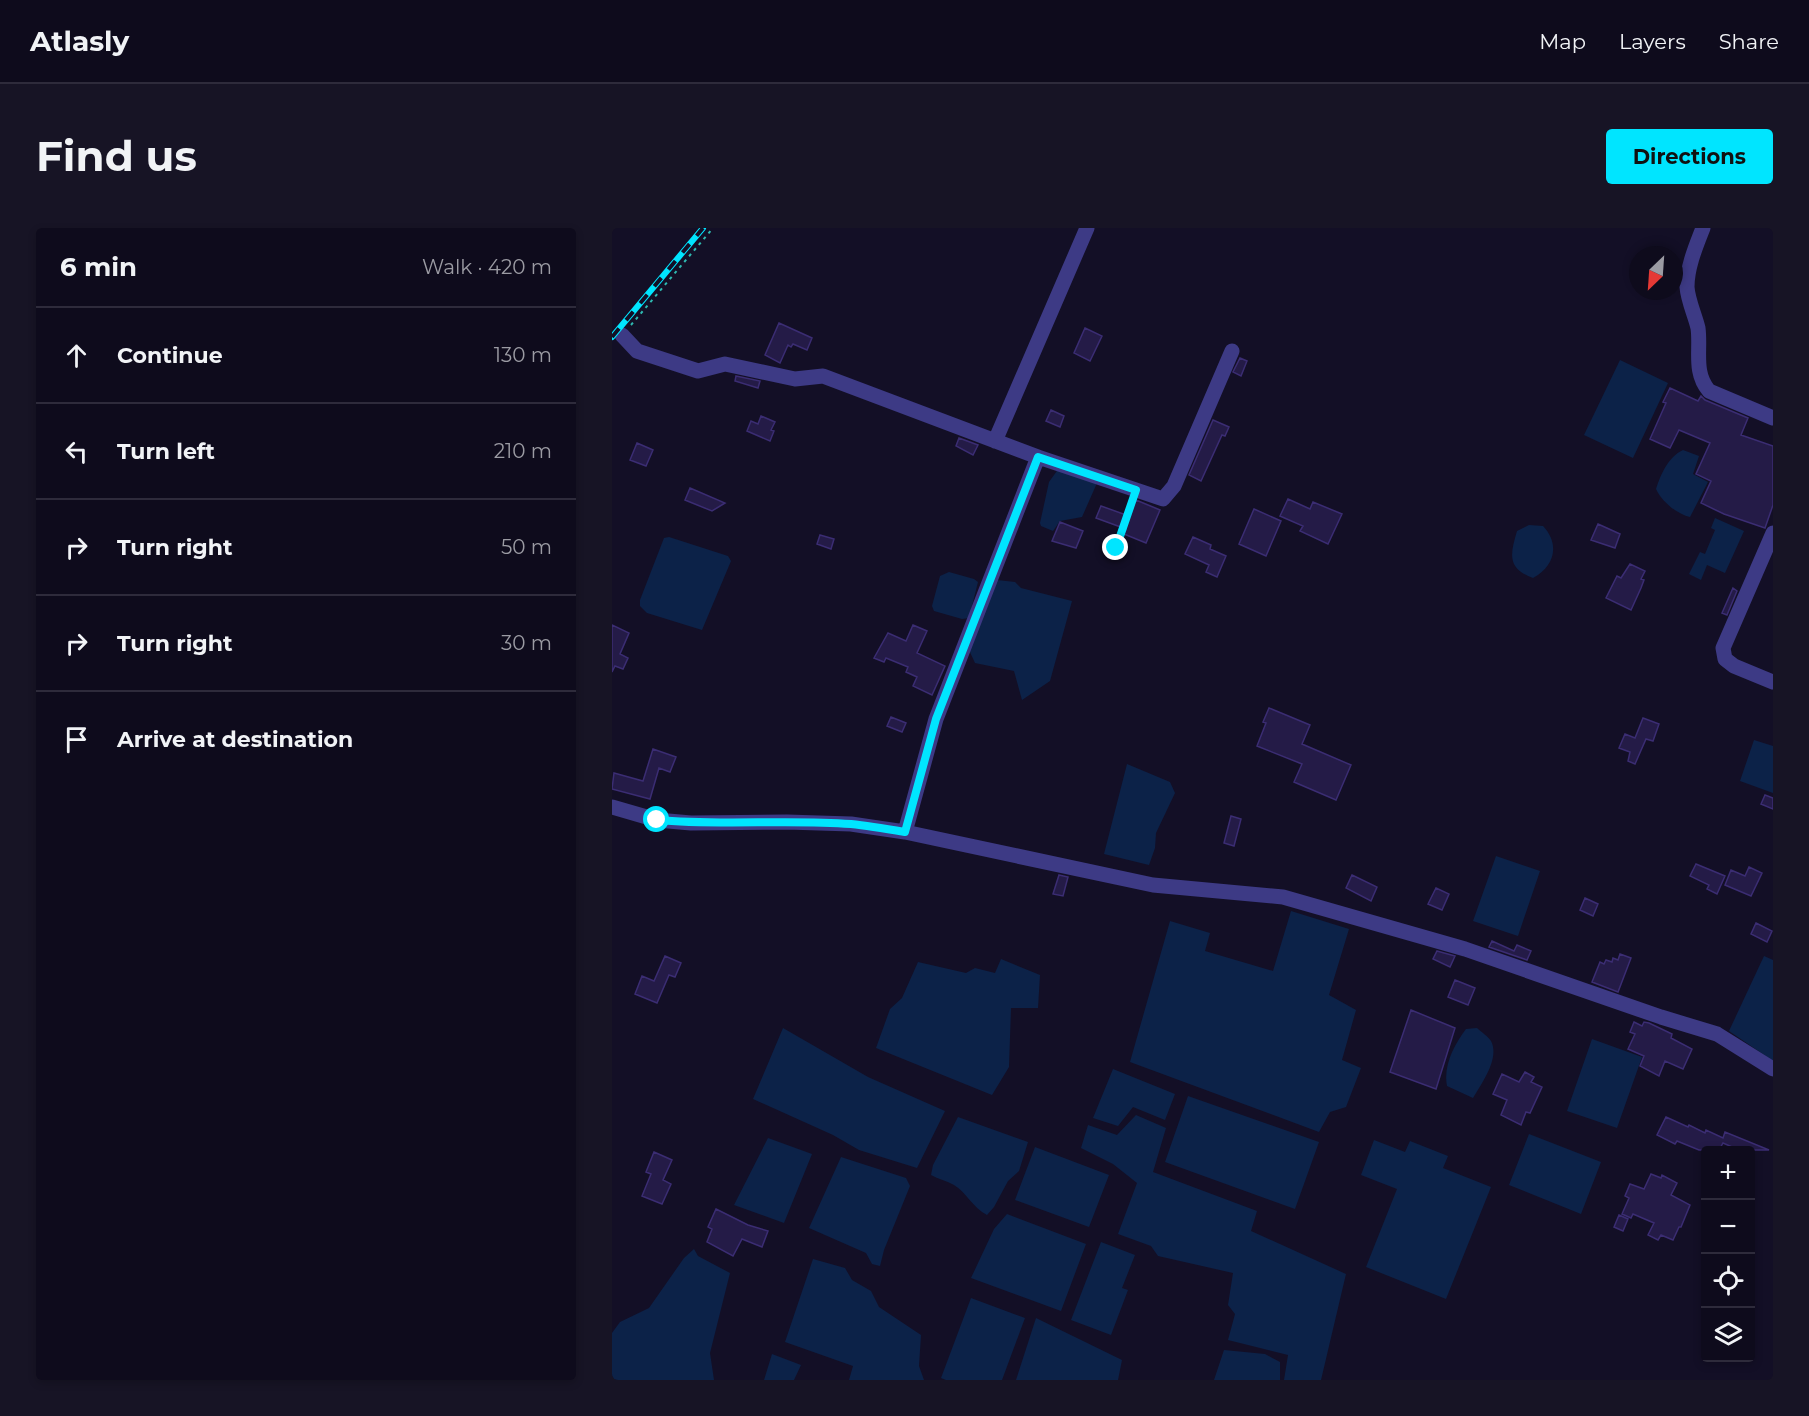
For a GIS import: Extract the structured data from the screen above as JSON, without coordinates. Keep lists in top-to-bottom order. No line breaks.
{"north":"bottom left","page":{"header":"Atlasly","nav":["Map","Layers","Share"],"buttons":"Directions","title":"Find us","heading":["6 min","Walk · 420 m"],"list":[["Continue","130 m"],["Turn left","210 m"],["Turn right","50 m"],["Turn right","30 m"],"Arrive at destination"],"map_buttons":["+","−"]}}
